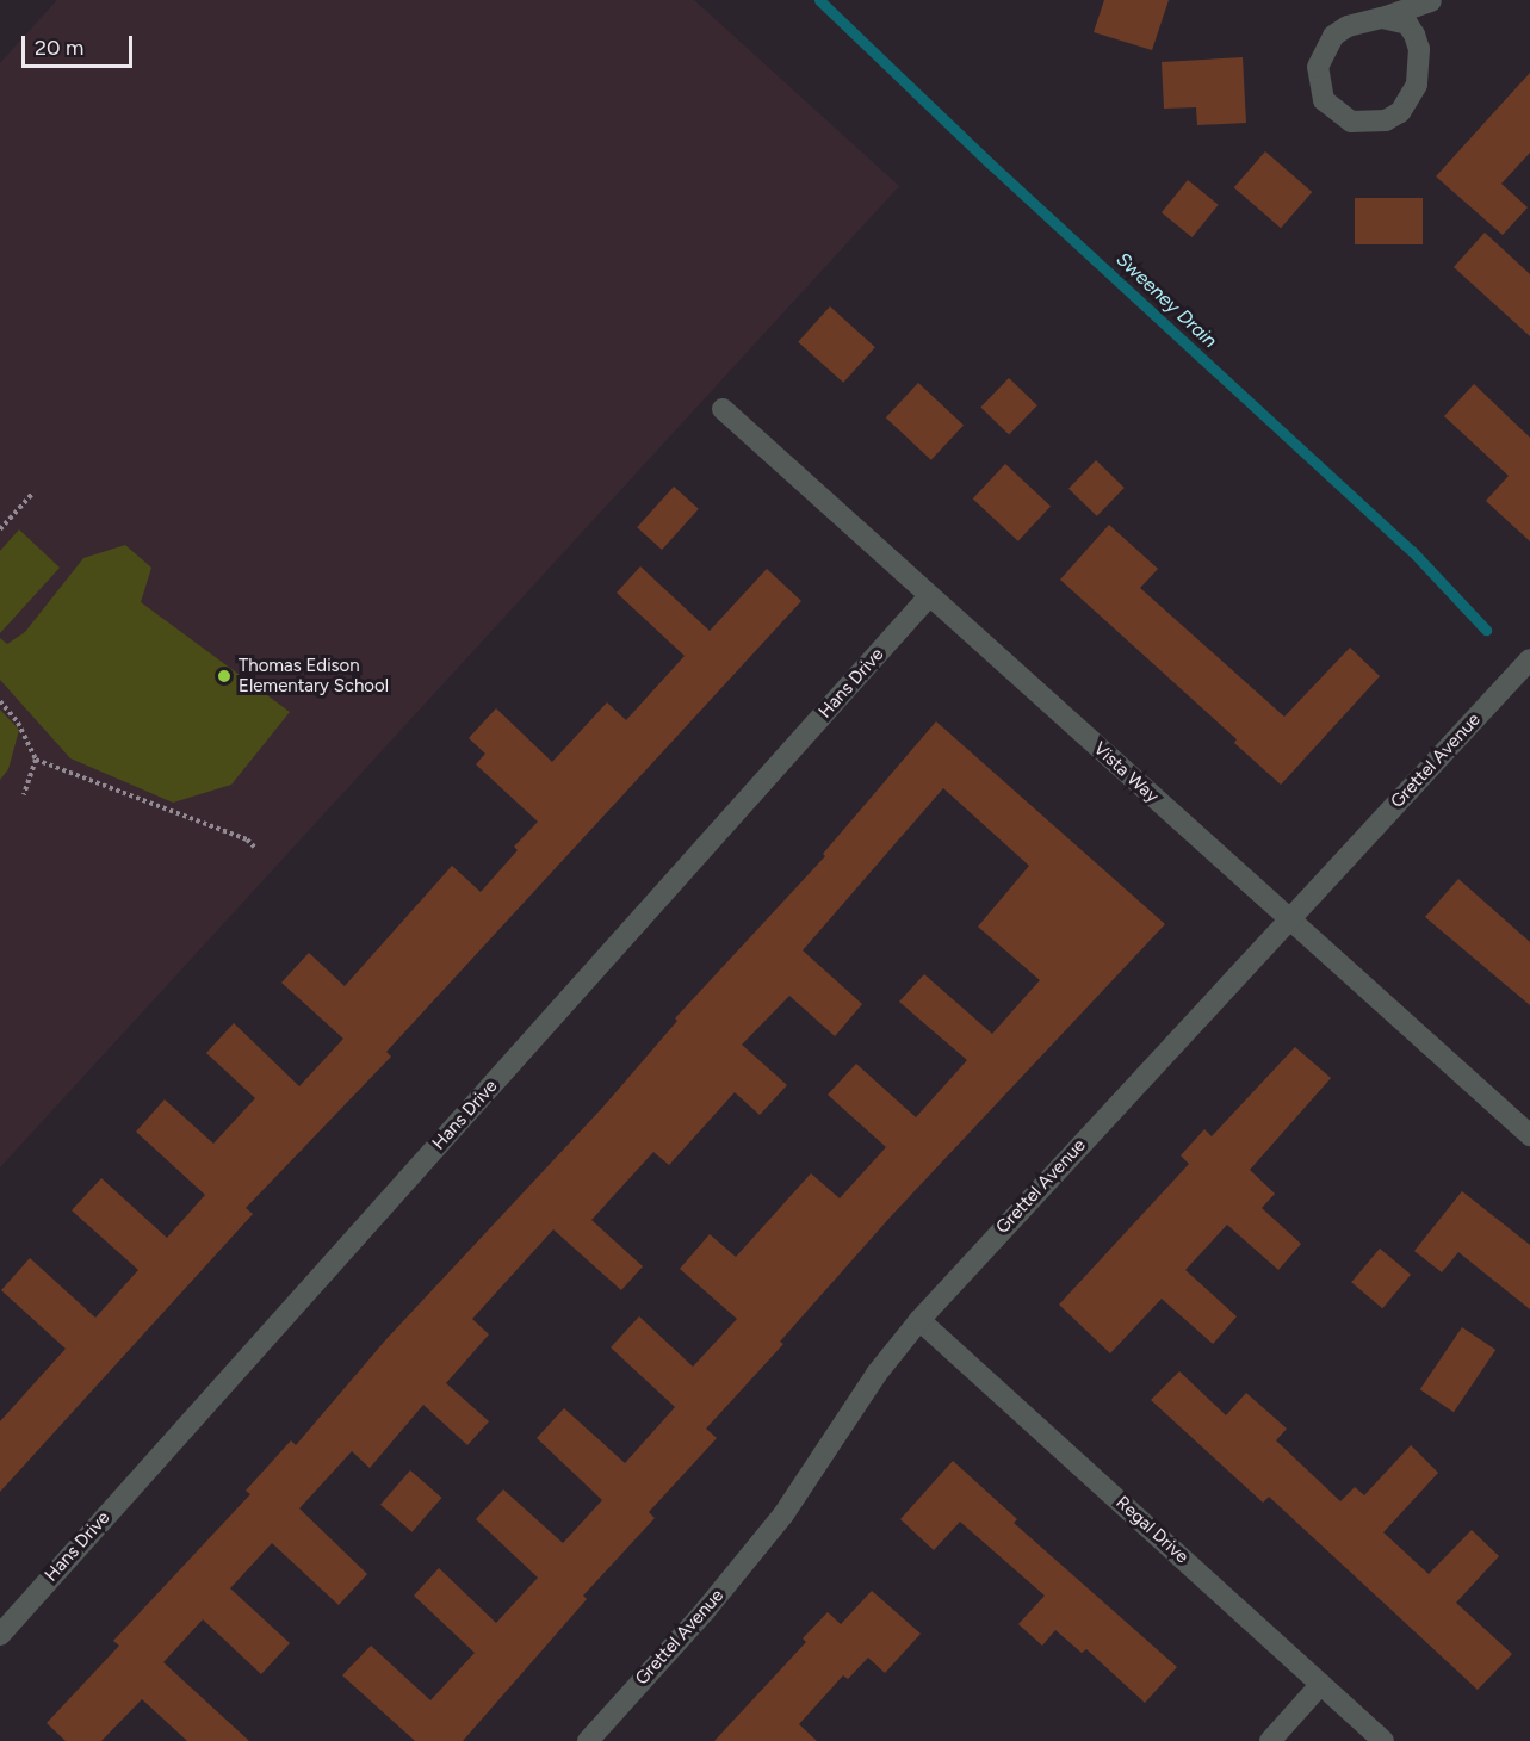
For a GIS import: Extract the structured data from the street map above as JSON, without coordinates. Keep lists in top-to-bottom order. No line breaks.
{"streets":{"street":["Hans Drive","Grettel Avenue","Vista Way","Regal Drive"]},"crossings":[["Hans Drive","Vista Way"],["Grettel Avenue","Vista Way"],["Grettel Avenue","Regal Drive"]],"water":["Sweeney Drain"],"places":["Thomas Edison Elementary School"],"scale_bar":"20 m"}
